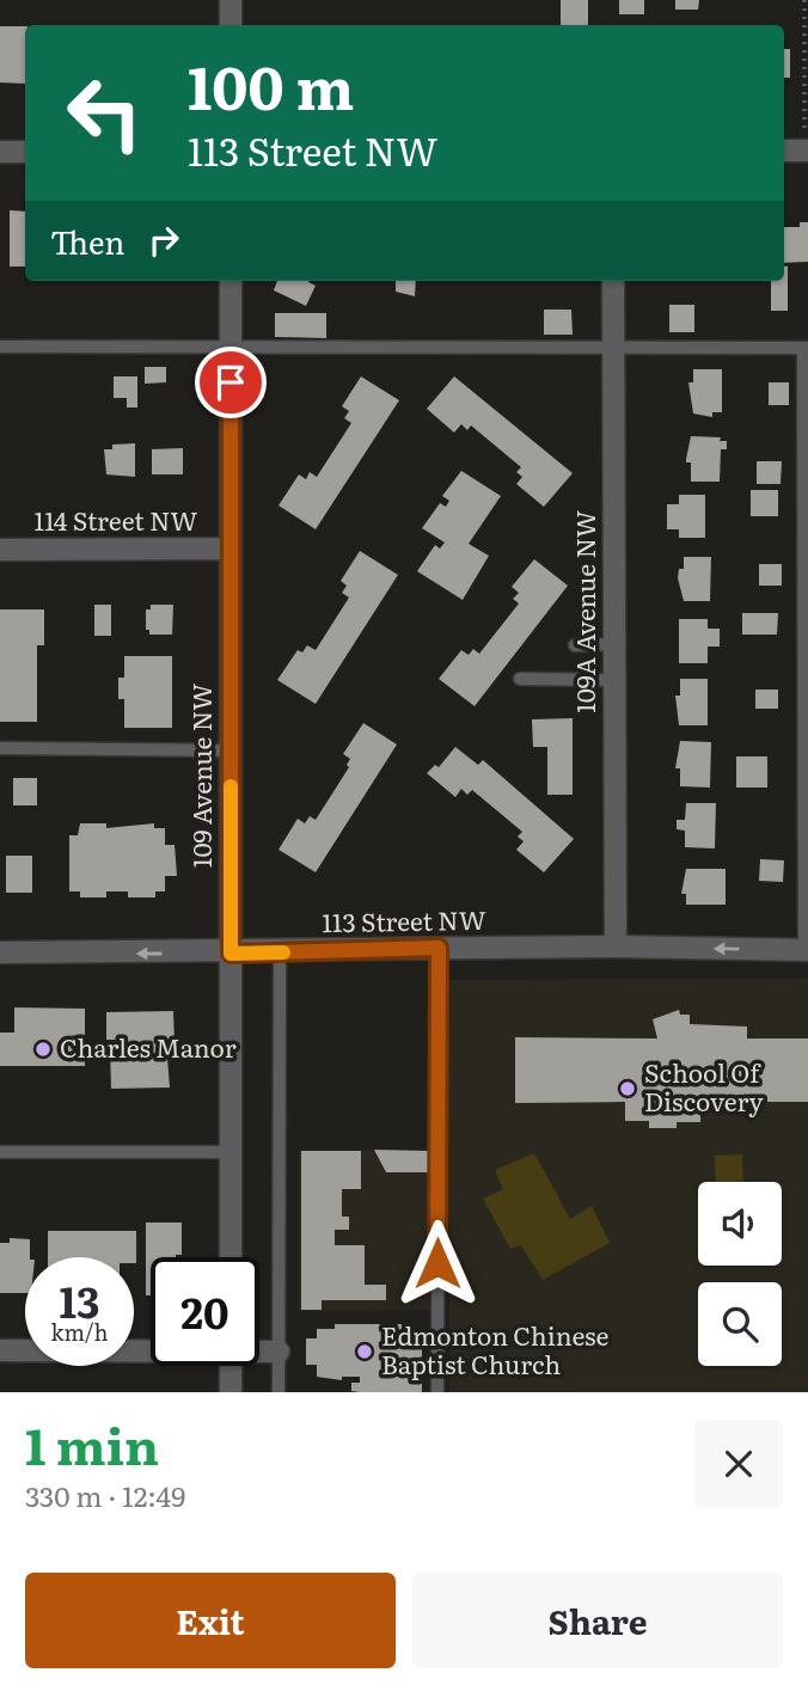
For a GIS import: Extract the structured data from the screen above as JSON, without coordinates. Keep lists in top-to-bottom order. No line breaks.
{"streets":{"street":["114 Street NW","109A Avenue NW","109 Avenue NW","113 Street NW"]},"crossings":[["114 Street NW","109 Avenue NW"],["109A Avenue NW","113 Street NW"],["109 Avenue NW","113 Street NW"]],"one_way":["113 Street NW"],"places":["Charles Manor","School Of Discovery","Edmonton Chinese Baptist Church"],"page":{"turn":["100 m","113 Street NW"],"then":"Then","speed":"13 km/h","limit":"20","heading":["1 min","330 m · 12:49"],"buttons":["Exit","Share"]}}
